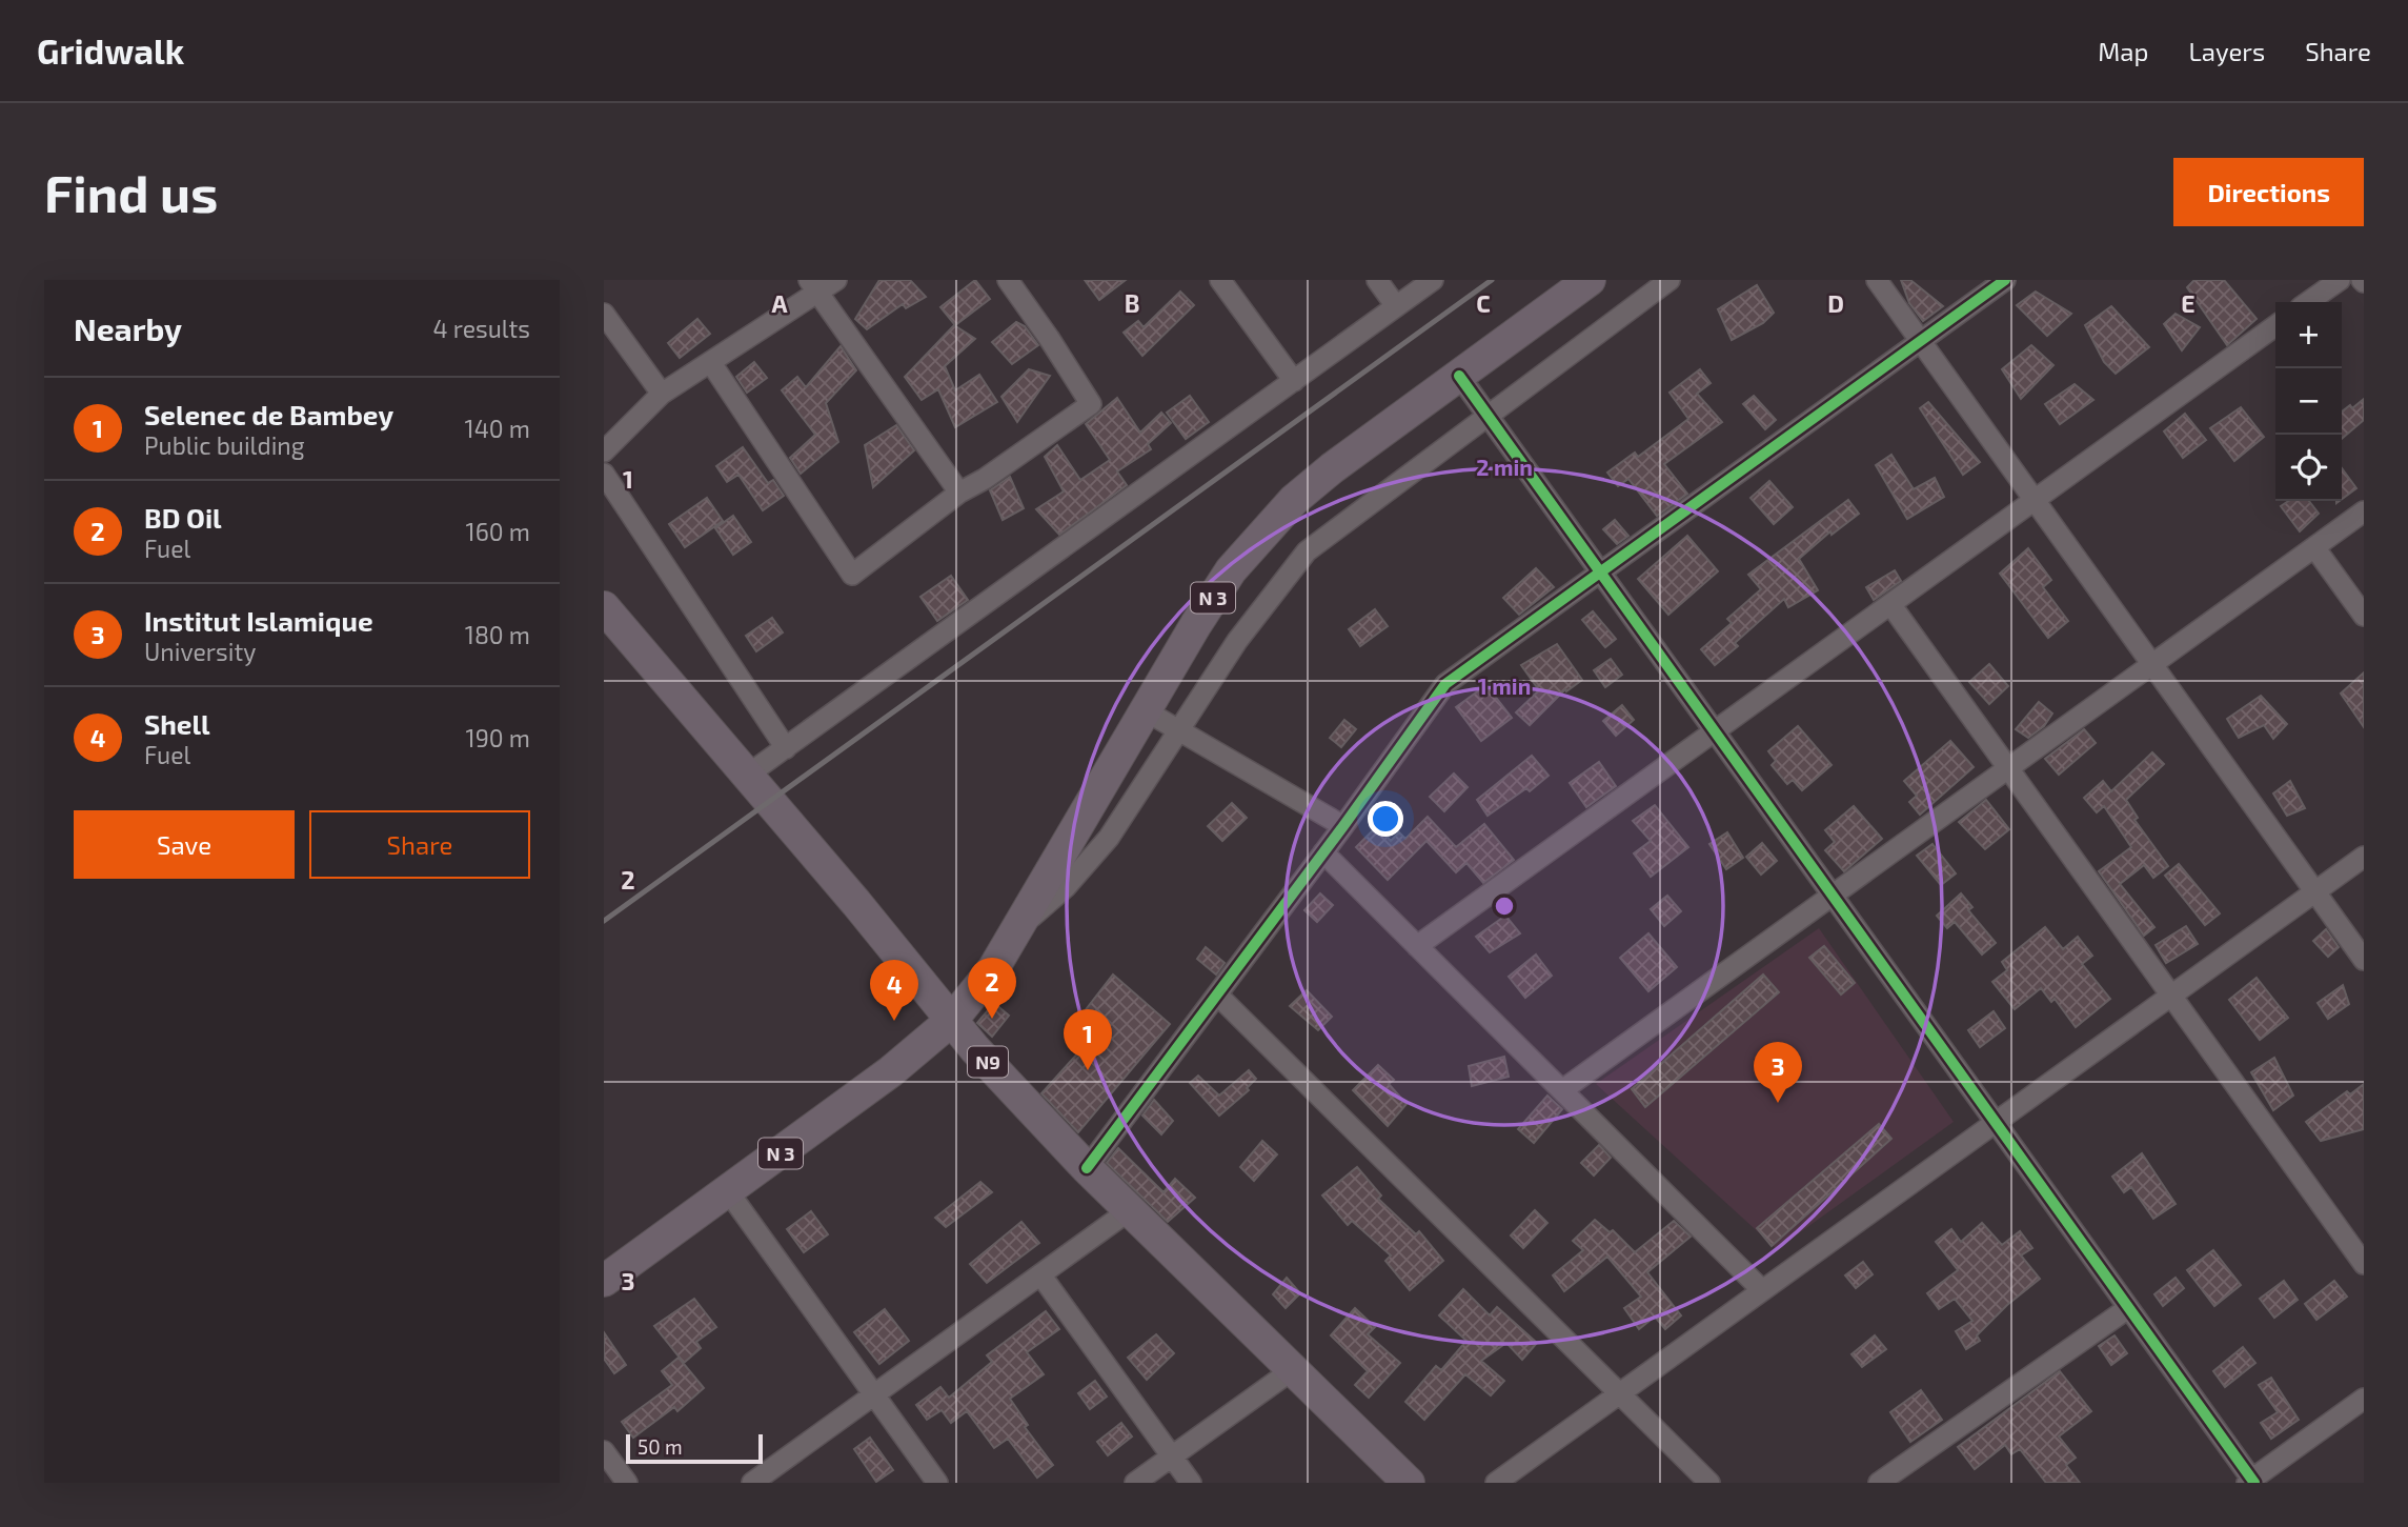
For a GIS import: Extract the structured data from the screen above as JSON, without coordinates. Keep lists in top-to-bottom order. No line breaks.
{"streets":{"main road":["N 3","N9"]},"crossings":[["N 3","N9"]],"scale_bar":"50 m","page":{"header":"Gridwalk","nav":["Map","Layers","Share"],"buttons":["Directions",["Save","Share"]],"title":"Find us","heading":["Nearby","4 results"],"map_buttons":["+","−"],"list":[{"mark":"1","name":"Selenec de Bambey","note":"Public building","value":"140 m"},{"mark":"2","name":"BD Oil","note":"Fuel","value":"160 m"},{"mark":"3","name":"Institut Islamique","note":"University","value":"180 m"},{"mark":"4","name":"Shell","note":"Fuel","value":"190 m"}],"pins":["2","4","1","3"],"scale":"50 m"},"grid":{"columns":["A","B","C","D","E"],"rows":["1","2","3"]},"rings":["2 min","1 min"]}
